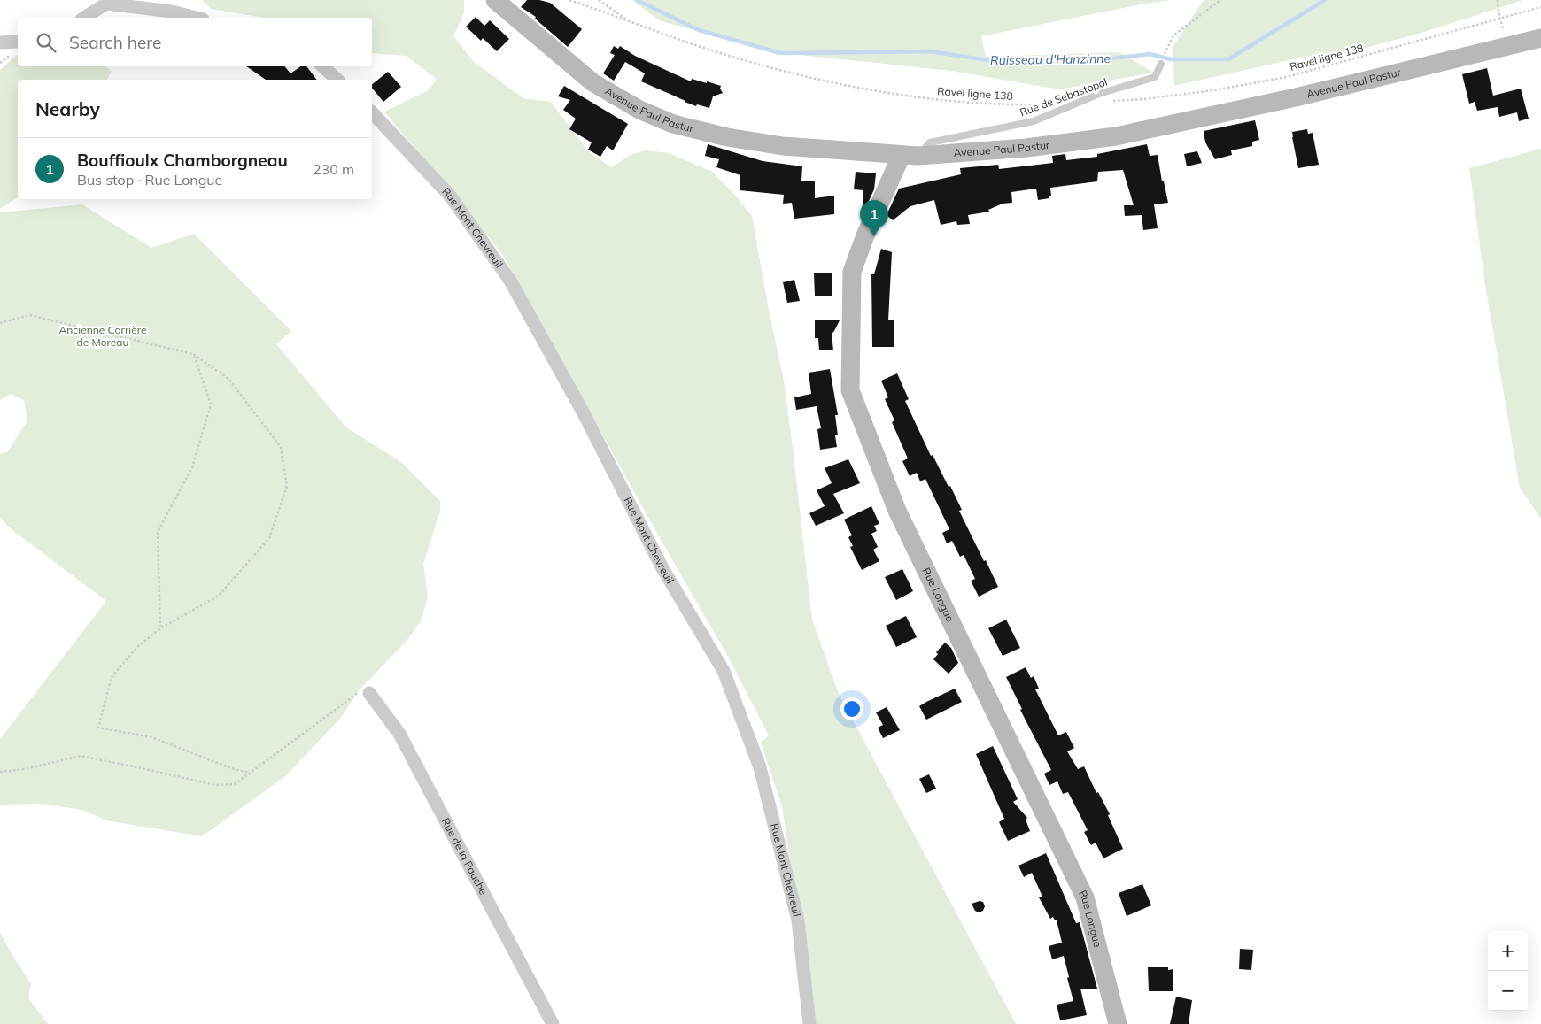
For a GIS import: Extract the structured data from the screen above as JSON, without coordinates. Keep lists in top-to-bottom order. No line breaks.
{"streets":{"main road":["Avenue Paul Pastur","Rue Longue"],"street":["Rue Mont Chevreuil","Rue de la Pauche"],"lane":["Rue de Sebastopol"],"path":["Ravel ligne 138"]},"crossings":[["Avenue Paul Pastur","Rue de Sebastopol"],["Avenue Paul Pastur","Rue Longue"],["Rue de Sebastopol","Rue Longue"]],"water":["Ruisseau d'Hanzinne"],"parks":["Ancienne Carrière de Moreau"],"page":{"search":"Search here","heading":"Nearby","list":[{"mark":"1","name":"Bouffioulx Chamborgneau","note":"Bus stop · Rue Longue","value":"230 m"}],"pins":"1","map_buttons":["+","−"]}}
